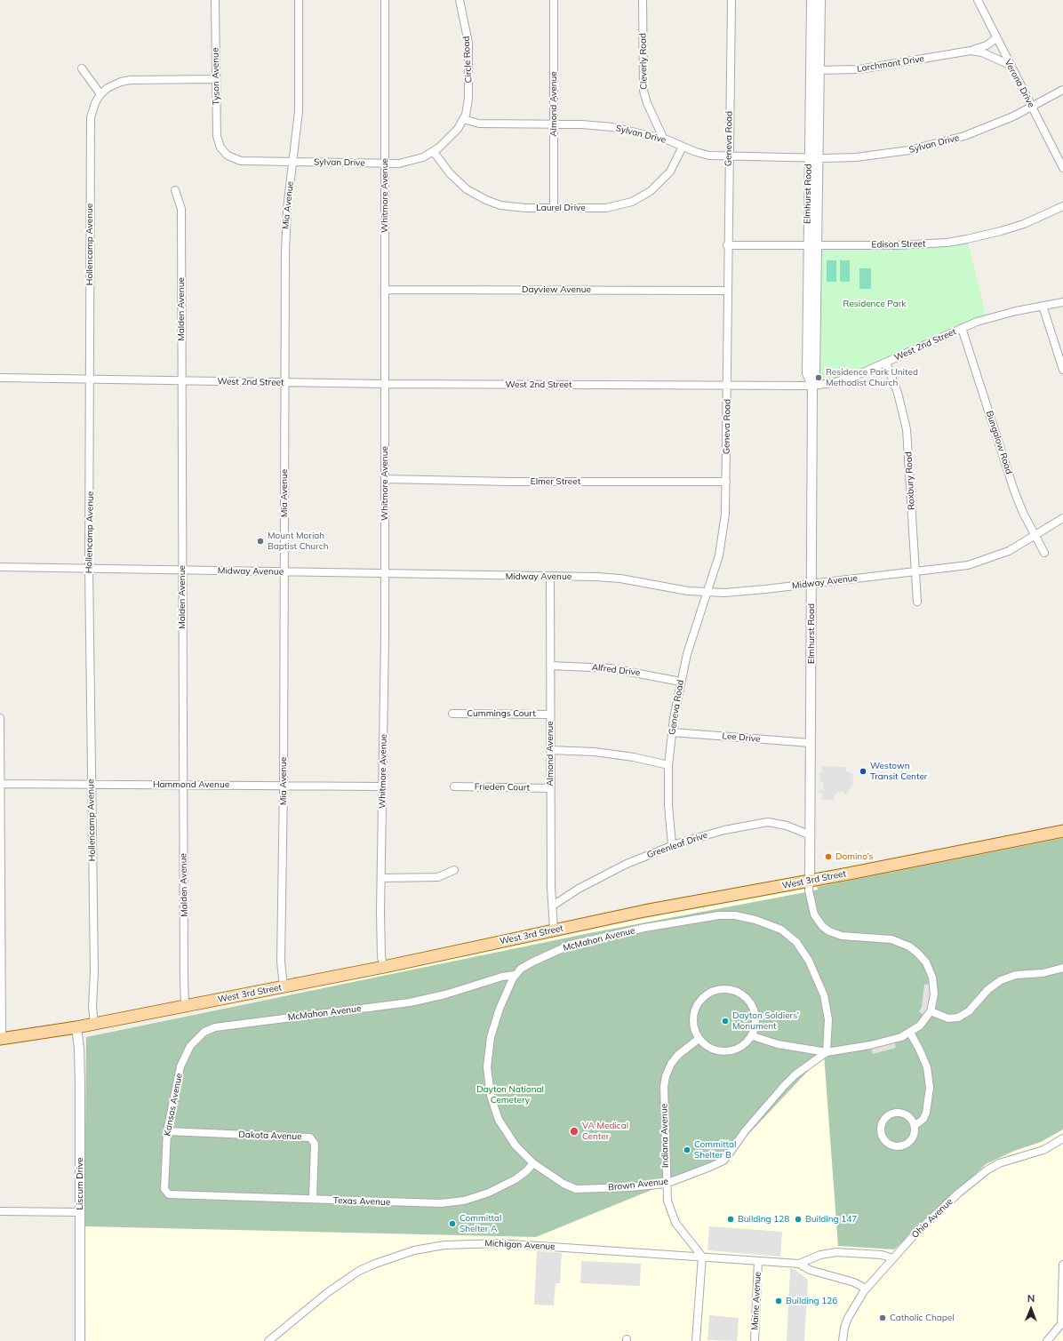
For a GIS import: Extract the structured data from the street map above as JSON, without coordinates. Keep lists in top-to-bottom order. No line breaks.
{"streets":{"main road":["West 3rd Street"],"street":["Circle Road","Cleverly Road","Larchmont Drive","Tyson Avenue","Verona Drive","Almond Avenue","Sylvan Drive","Geneva Road","Elmhurst Road","Whitmore Avenue","Mia Avenue","Laurel Drive","Hollencamp Avenue","Edison Street","Dayview Avenue","Malden Avenue","West 2nd Street","Bungalow Road","Roxbury Road","Elmer Street","Midway Avenue","Alfred Drive","Cummings Court","Lee Drive","Hammond Avenue","Frieden Court","Greenleaf Drive","McMahon Avenue","Kansas Avenue","Dakota Avenue","Indiana Avenue","Liscum Drive","Brown Avenue","Texas Avenue","Ohio Avenue","Michigan Avenue","Maine Avenue"]},"crossings":[["Circle Road","Sylvan Drive"],["Cleverly Road","Sylvan Drive"],["Larchmont Drive","Verona Drive"],["Larchmont Drive","Elmhurst Road"],["Tyson Avenue","Sylvan Drive"],["Verona Drive","Sylvan Drive"],["Almond Avenue","Sylvan Drive"],["Almond Avenue","Laurel Drive"],["Almond Avenue","Midway Avenue"],["Almond Avenue","Alfred Drive"],["Almond Avenue","Cummings Court"],["Almond Avenue","Frieden Court"],["Almond Avenue","Greenleaf Drive"],["Almond Avenue","West 3rd Street"],["Sylvan Drive","Geneva Road"],["Sylvan Drive","Elmhurst Road"],["Sylvan Drive","Whitmore Avenue"],["Sylvan Drive","Mia Avenue"],["Sylvan Drive","Laurel Drive"],["Geneva Road","Edison Street"],["Geneva Road","Dayview Avenue"],["Geneva Road","West 2nd Street"],["Geneva Road","Elmer Street"],["Geneva Road","Midway Avenue"],["Geneva Road","Alfred Drive"],["Geneva Road","Lee Drive"],["Geneva Road","Greenleaf Drive"],["Elmhurst Road","Edison Street"],["Elmhurst Road","West 2nd Street"],["Elmhurst Road","Midway Avenue"],["Elmhurst Road","Lee Drive"],["Elmhurst Road","Greenleaf Drive"],["Elmhurst Road","West 3rd Street"],["Whitmore Avenue","Dayview Avenue"],["Whitmore Avenue","West 2nd Street"],["Whitmore Avenue","Elmer Street"],["Whitmore Avenue","Midway Avenue"],["Whitmore Avenue","Hammond Avenue"],["Whitmore Avenue","West 3rd Street"],["Mia Avenue","West 2nd Street"],["Mia Avenue","Midway Avenue"],["Mia Avenue","Hammond Avenue"],["Mia Avenue","West 3rd Street"],["Hollencamp Avenue","West 2nd Street"],["Hollencamp Avenue","Midway Avenue"],["Hollencamp Avenue","Hammond Avenue"],["Hollencamp Avenue","West 3rd Street"],["Malden Avenue","West 2nd Street"],["Malden Avenue","Midway Avenue"],["Malden Avenue","Hammond Avenue"],["Malden Avenue","West 3rd Street"],["West 2nd Street","Bungalow Road"],["West 2nd Street","Roxbury Road"],["Bungalow Road","Midway Avenue"],["Roxbury Road","Midway Avenue"],["West 3rd Street","Liscum Drive"],["McMahon Avenue","Kansas Avenue"],["McMahon Avenue","Brown Avenue"],["Kansas Avenue","Dakota Avenue"],["Kansas Avenue","Texas Avenue"],["Dakota Avenue","Texas Avenue"],["Indiana Avenue","Brown Avenue"],["Indiana Avenue","Michigan Avenue"],["Brown Avenue","Texas Avenue"],["Ohio Avenue","Michigan Avenue"],["Michigan Avenue","Maine Avenue"]],"parks":["Residence Park","Dayton National Cemetery"],"places":["Residence Park United Methodist Church","Mount Moriah Baptist Church","Westown Transit Center","Domino’s","Dayton Soldiers’ Monument","VA Medical Center","Committal Shelter B","Building 128","Building 147","Committal Shelter A","Building 126","Catholic Chapel"],"north":"top"}
